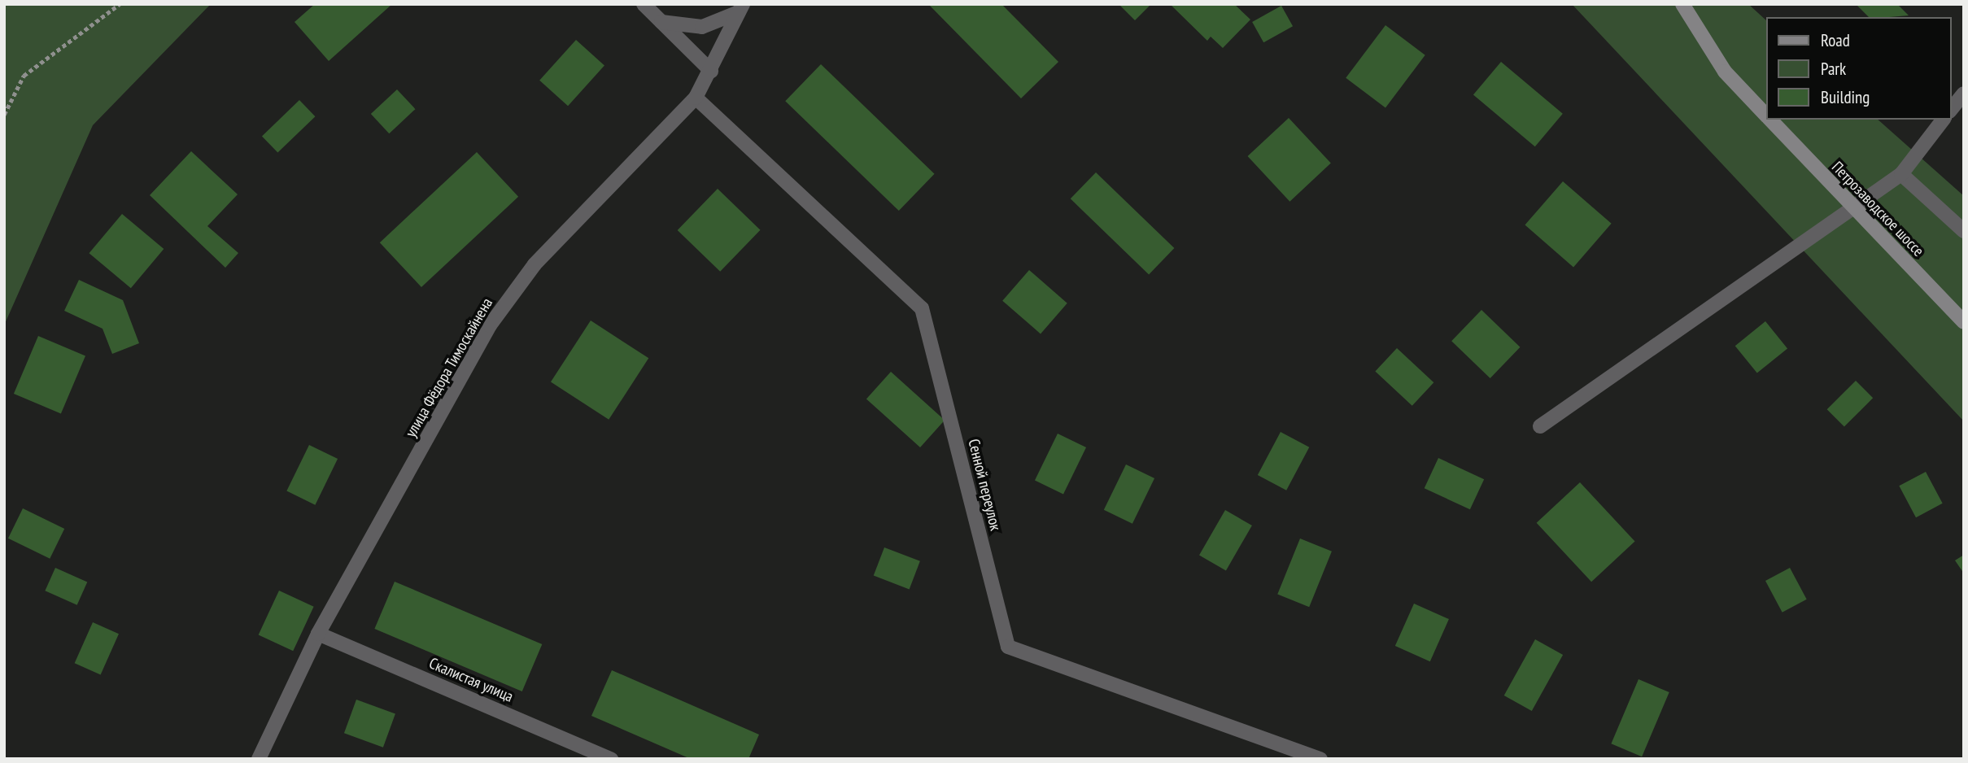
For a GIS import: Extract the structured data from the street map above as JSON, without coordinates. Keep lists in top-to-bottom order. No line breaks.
{"streets":{"main road":["Петрозаводское шоссе"],"street":["улица Фёдора Тимоскайнена","Сенной переулок","Скалистая улица"]},"crossings":[["улица Фёдора Тимоскайнена","Сенной переулок"],["улица Фёдора Тимоскайнена","Скалистая улица"]],"legend":["Road","Park","Building"]}
